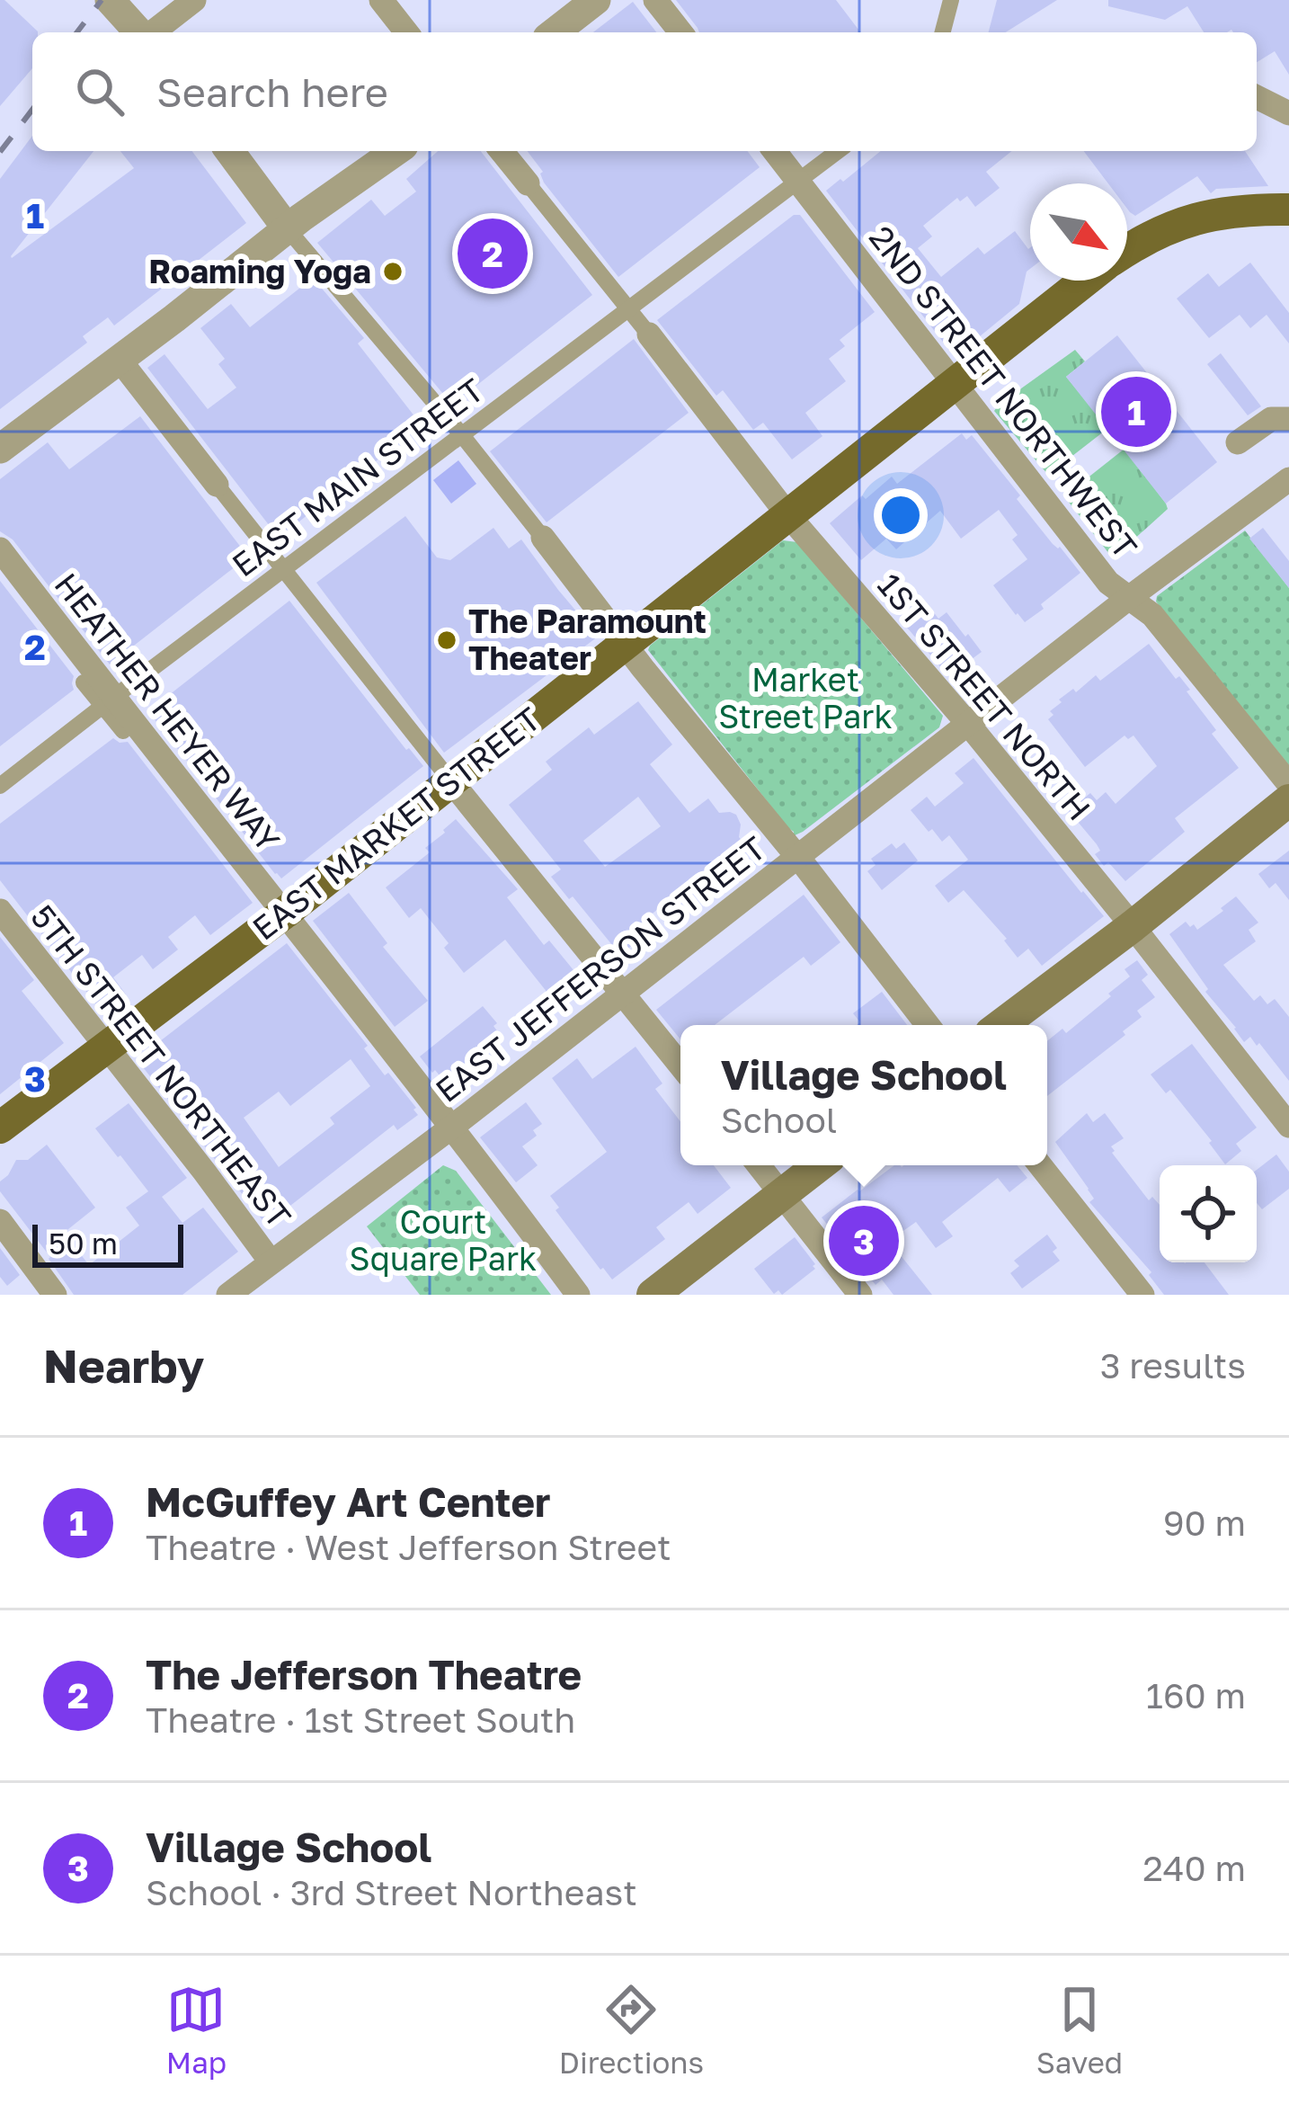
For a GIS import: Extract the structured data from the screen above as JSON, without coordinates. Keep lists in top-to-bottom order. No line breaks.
{"streets":{"main road":["EAST MARKET STREET"],"street":["2ND STREET NORTHWEST","EAST MAIN STREET","1ST STREET NORTH","HEATHER HEYER WAY","EAST JEFFERSON STREET","5TH STREET NORTHEAST"]},"crossings":[["2ND STREET NORTHWEST","EAST MAIN STREET"],["2ND STREET NORTHWEST","EAST MARKET STREET"],["2ND STREET NORTHWEST","EAST JEFFERSON STREET"],["EAST MAIN STREET","1ST STREET NORTH"],["EAST MAIN STREET","HEATHER HEYER WAY"],["1ST STREET NORTH","EAST MARKET STREET"],["1ST STREET NORTH","EAST JEFFERSON STREET"],["HEATHER HEYER WAY","EAST MARKET STREET"],["HEATHER HEYER WAY","EAST JEFFERSON STREET"],["EAST MARKET STREET","5TH STREET NORTHEAST"],["EAST JEFFERSON STREET","5TH STREET NORTHEAST"]],"parks":["Market Street Park","Court Square Park"],"places":["Roaming Yoga","The Paramount Theater"],"scale_bar":"50 m","north":"bottom right","page":{"search":"Search here","pins":["2","1","3"],"popup":["Village School","School"],"scale":"50 m","heading":["Nearby","3 results"],"list":[{"mark":"1","name":"McGuffey Art Center","note":"Theatre · West Jefferson Street","value":"90 m"},{"mark":"2","name":"The Jefferson Theatre","note":"Theatre · 1st Street South","value":"160 m"},{"mark":"3","name":"Village School","note":"School · 3rd Street Northeast","value":"240 m"}],"nav":["Map","Directions","Saved"]},"grid":{"rows":["1","2","3"]}}
